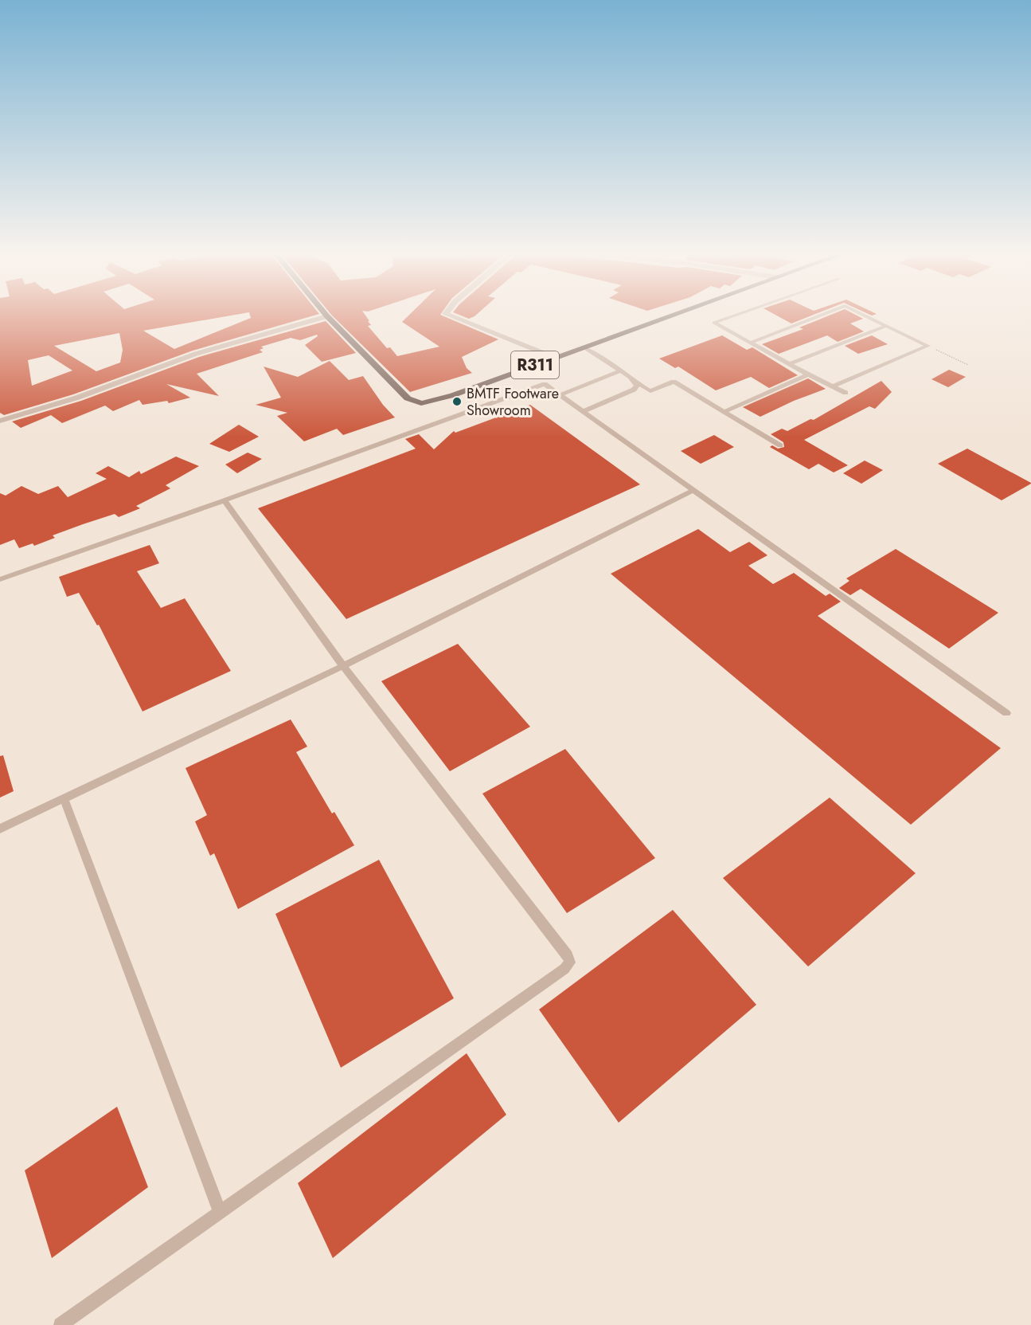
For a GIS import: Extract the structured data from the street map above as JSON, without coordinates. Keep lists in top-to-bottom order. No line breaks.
{"streets":{"main road":["R311"]},"places":["BMTF Footware Showroom"]}
